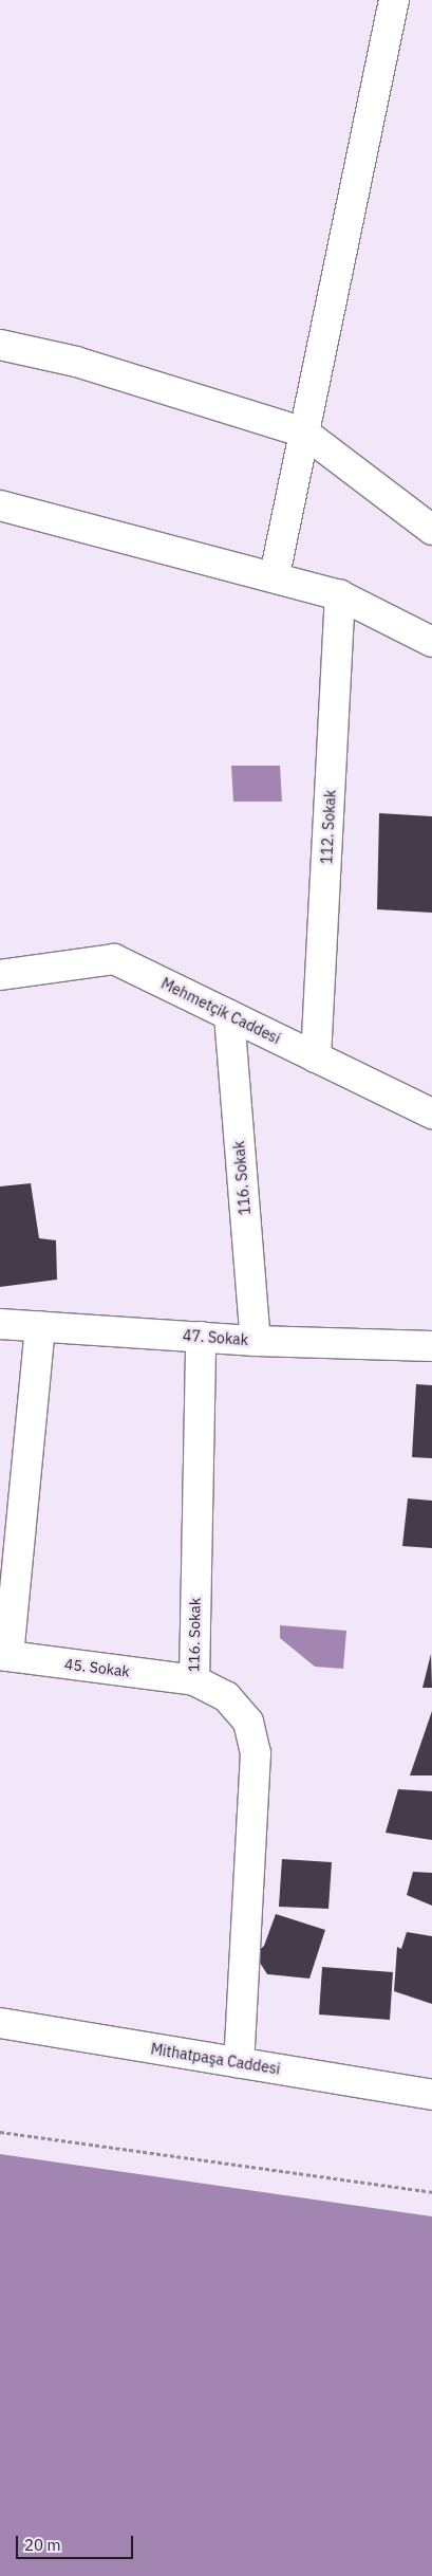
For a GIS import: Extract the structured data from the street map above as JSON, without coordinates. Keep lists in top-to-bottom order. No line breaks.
{"streets":{"street":["112. Sokak","Mehmetçik Caddesi","116. Sokak","47. Sokak","45. Sokak","Mithatpaşa Caddesi"]},"crossings":[["112. Sokak","Mehmetçik Caddesi"],["Mehmetçik Caddesi","116. Sokak"],["116. Sokak","47. Sokak"],["116. Sokak","45. Sokak"],["116. Sokak","Mithatpaşa Caddesi"]],"scale_bar":"20 m"}
